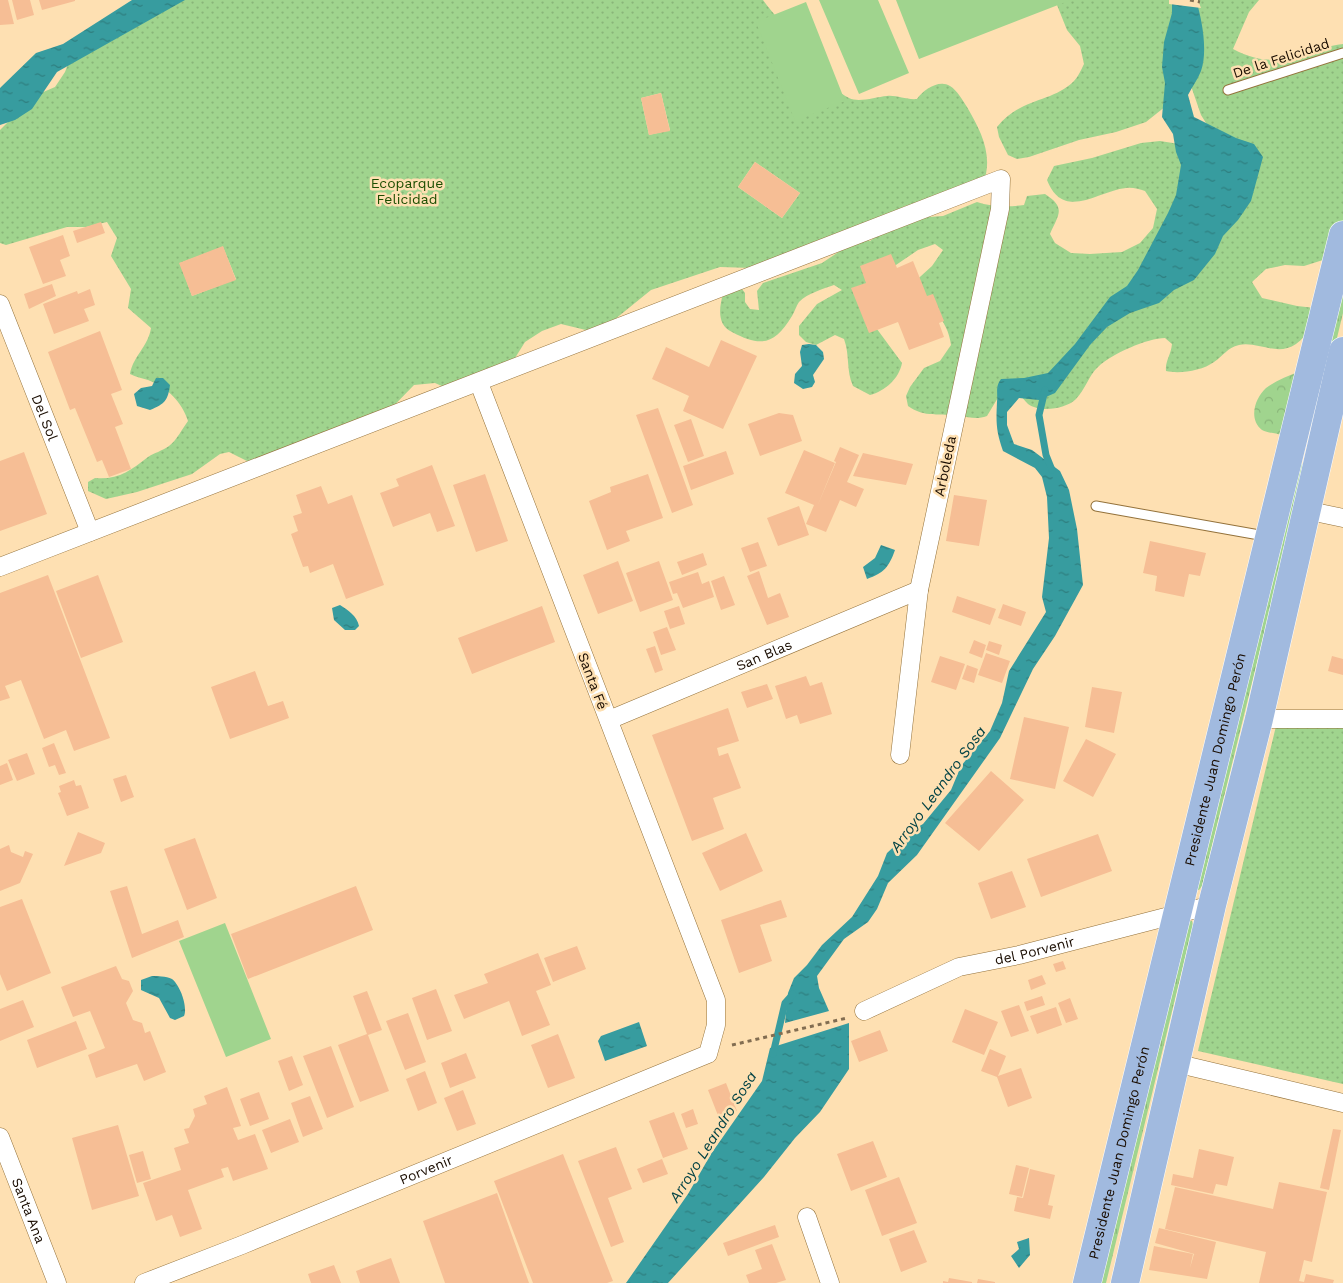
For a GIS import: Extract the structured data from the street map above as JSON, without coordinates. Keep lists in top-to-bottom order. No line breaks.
{"streets":{"main road":["Presidente Juan Domingo Perón"],"street":["Del Sol","Arboleda","San Blas","Santa Fé","del Porvenir","Porvenir","Santa Ana"],"lane":["De la Felicidad"]},"crossings":[["Arboleda","San Blas"],["Arboleda","Santa Fé"],["San Blas","Santa Fé"],["Santa Fé","Porvenir"],["Presidente Juan Domingo Perón","del Porvenir"]],"water":["Arroyo Leandro Sosa"],"parks":["Ecoparque Felicidad"]}
